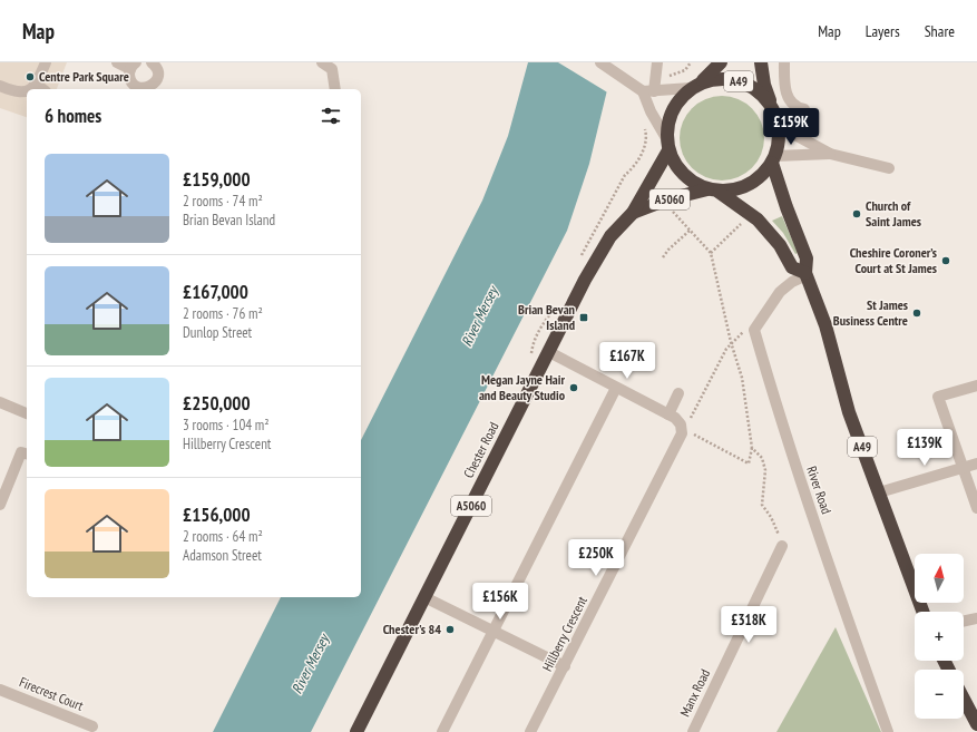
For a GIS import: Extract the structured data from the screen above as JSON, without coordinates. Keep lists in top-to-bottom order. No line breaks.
{"streets":{"highway":["A49","A5060","Chester Road"],"street":["River Road","Hillberry Crescent","Manx Road","Firecrest Court"]},"crossings":[["A49","Chester Road"]],"water":["River Mersey"],"places":{"other":["Centre Park Square","Church of Saint James","Cheshire Coroner’s Court at St James","St James Business Centre","Megan Jayne Hair and Beauty Studio","Chester's 84"],"transit":["Brian Bevan Island"]},"north":"top","page":{"header":"Map","nav":["Map","Layers","Share"],"heading":"6 homes","price":["£159K","£167K","£139K","£250K","£156K","£318K"],"list":[{"name":"£159,000","note":"2 rooms · 74 m² · Brian Bevan Island"},{"name":"£167,000","note":"2 rooms · 76 m² · Dunlop Street"},{"name":"£250,000","note":"3 rooms · 104 m² · Hillberry Crescent"},{"name":"£156,000","note":"2 rooms · 64 m² · Adamson Street"}],"map_buttons":["+","−"]}}
